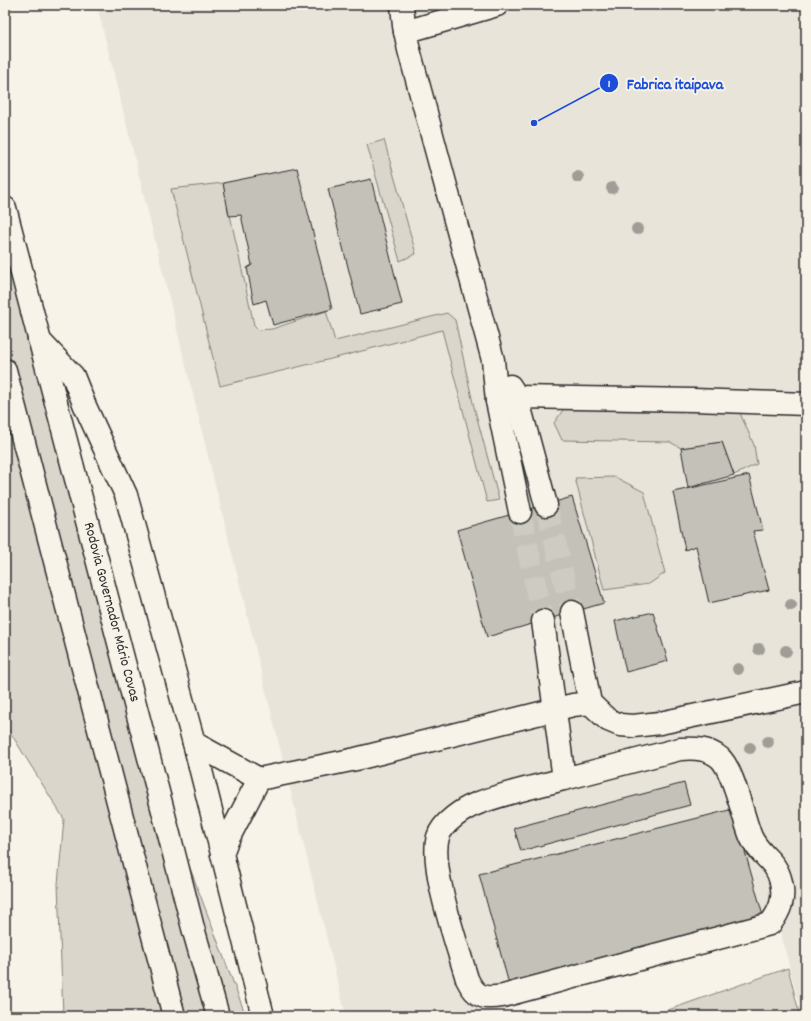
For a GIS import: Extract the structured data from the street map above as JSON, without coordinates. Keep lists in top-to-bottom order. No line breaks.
{"streets":{"main road":["Rodovia Governador Mário Covas"]},"places":["Fabrica itaipava"]}
